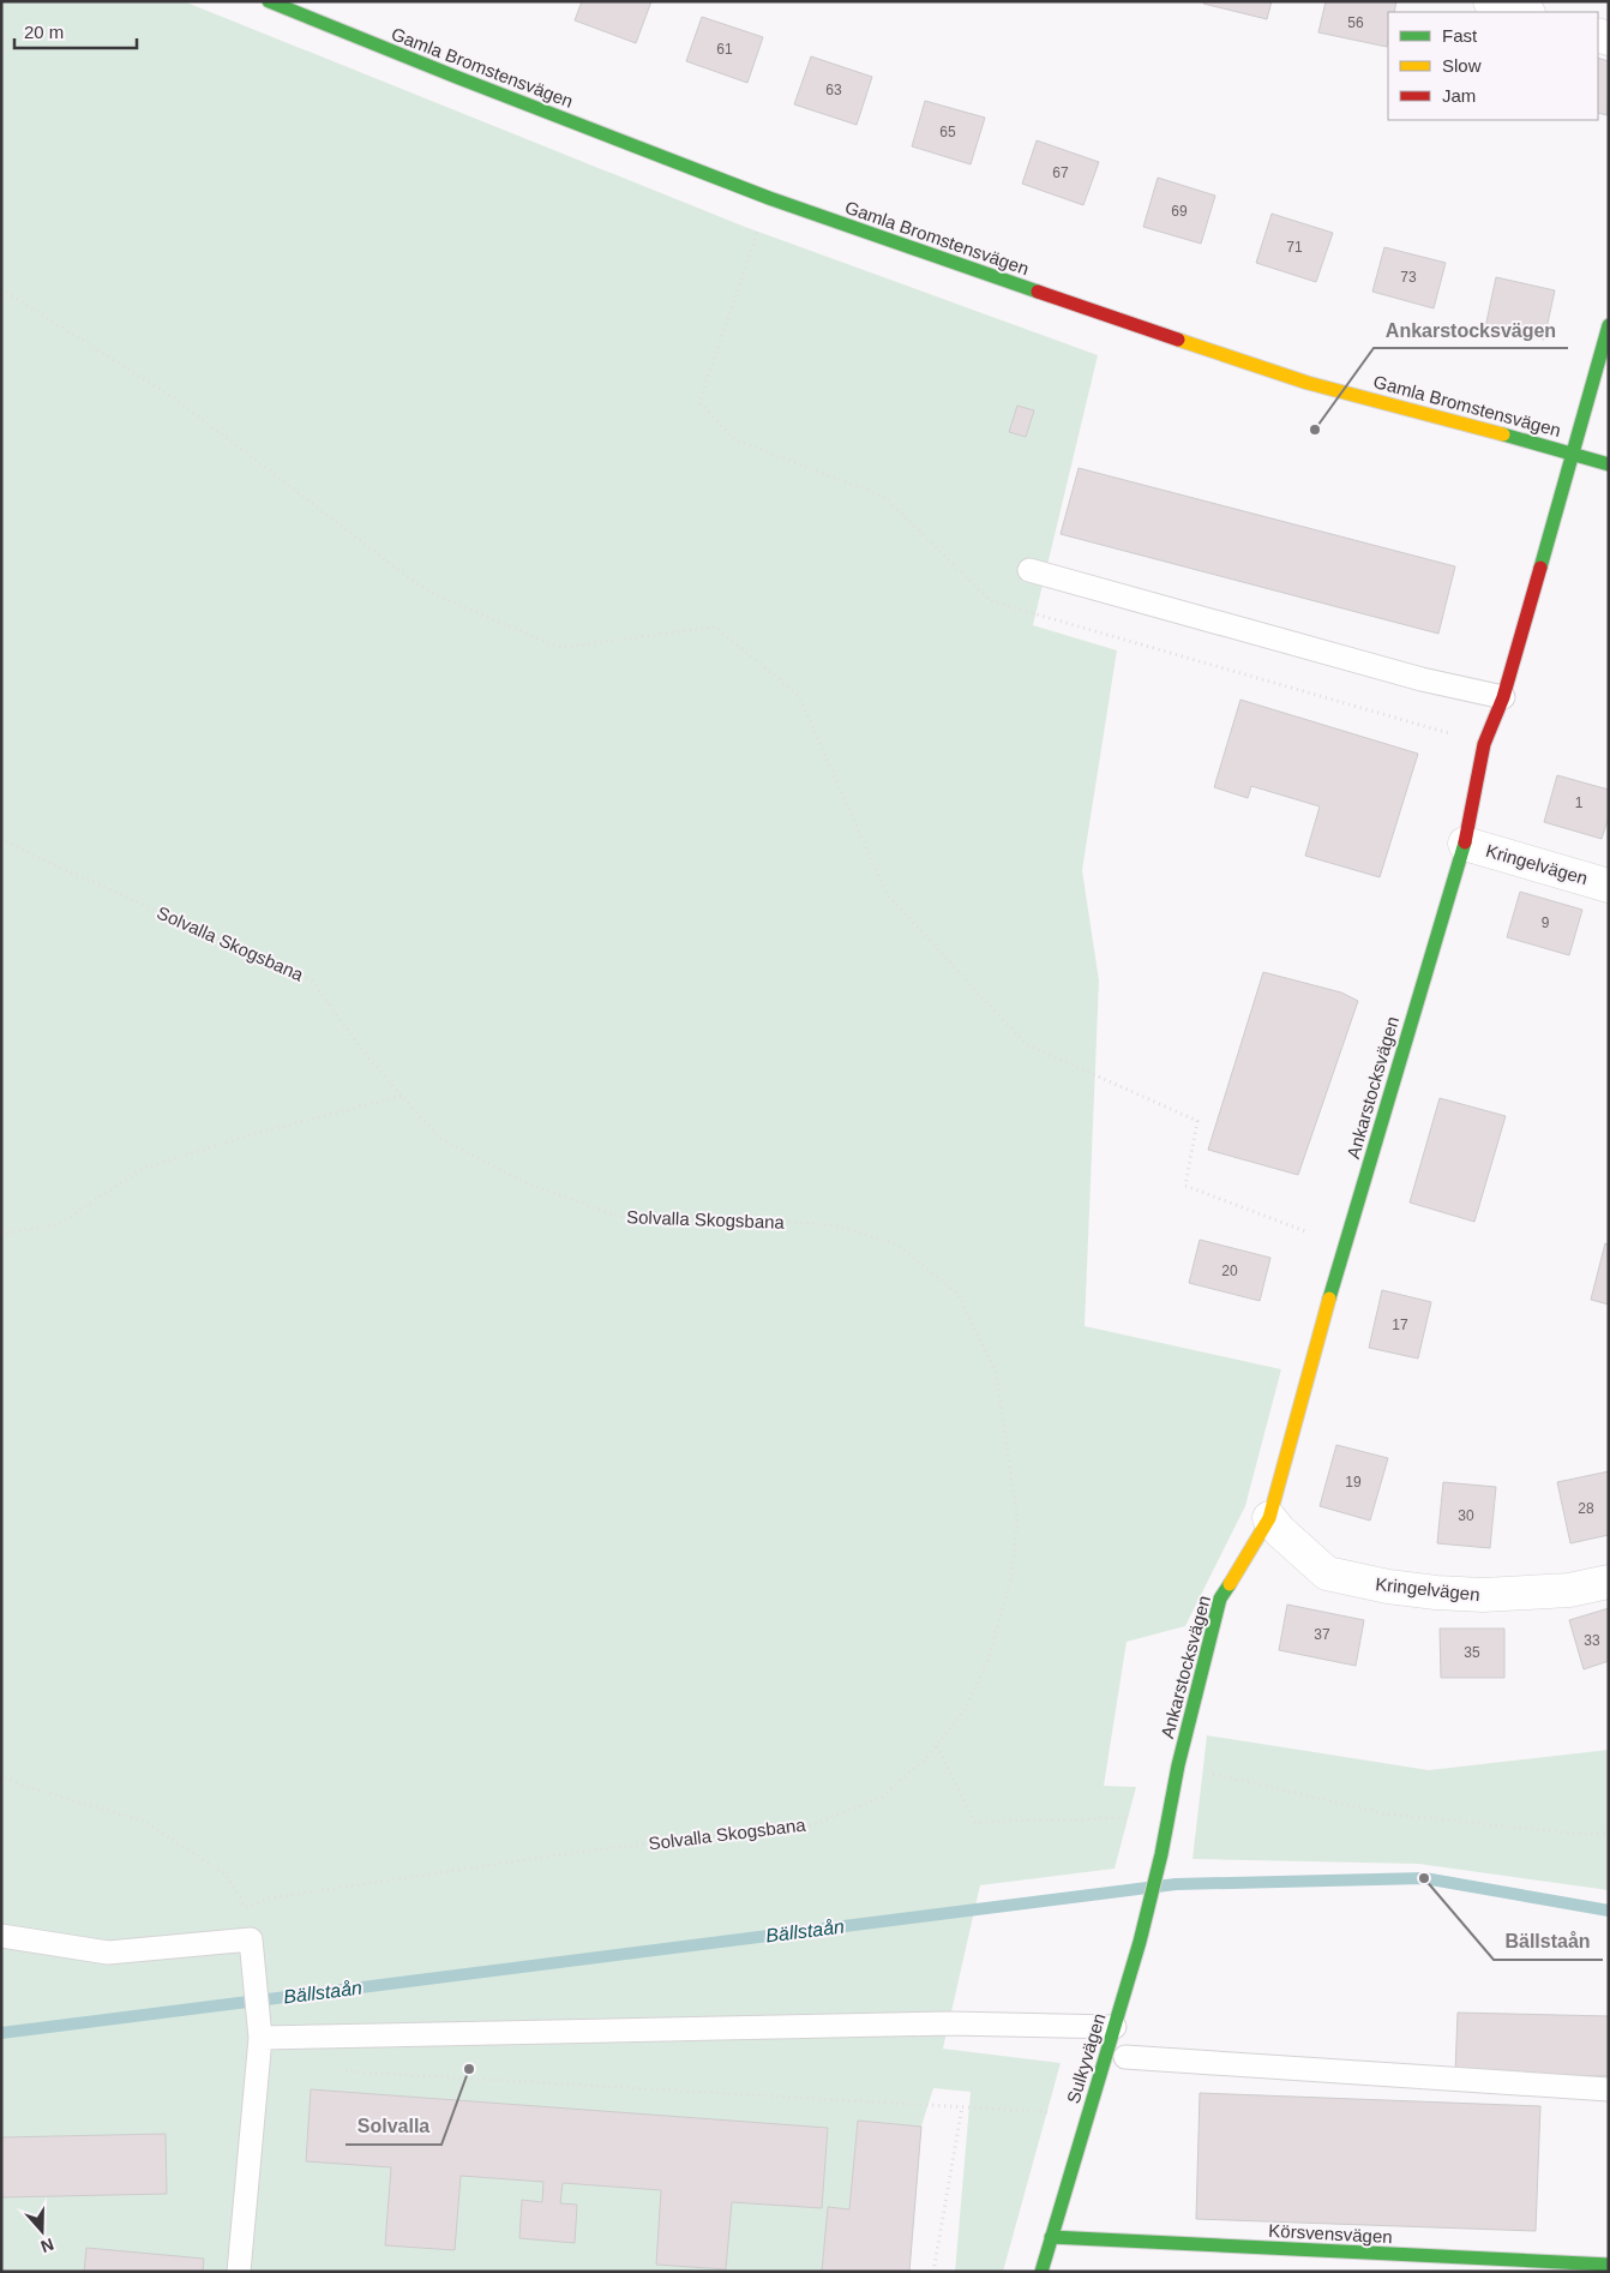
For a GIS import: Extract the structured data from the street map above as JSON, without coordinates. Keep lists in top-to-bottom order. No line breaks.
{"streets":{"street":["Gamla Bromstensvägen","Kringelvägen","Ankarstocksvägen","Sulkyvägen","Körsvensvägen"],"path":["Solvalla Skogsbana"]},"crossings":[["Gamla Bromstensvägen","Ankarstocksvägen"],["Kringelvägen","Ankarstocksvägen"],["Ankarstocksvägen","Sulkyvägen"],["Sulkyvägen","Körsvensvägen"]],"water":["Bällstaån"],"places":["Ankarstocksvägen","Bällstaån","Solvalla"],"house_numbers":["56","61","63","65","67","69","71","73","1","9","20","17","19","28","30","37","33","35"],"legend":["Fast","Slow","Jam"],"scale_bar":"20 m","north":"bottom"}
